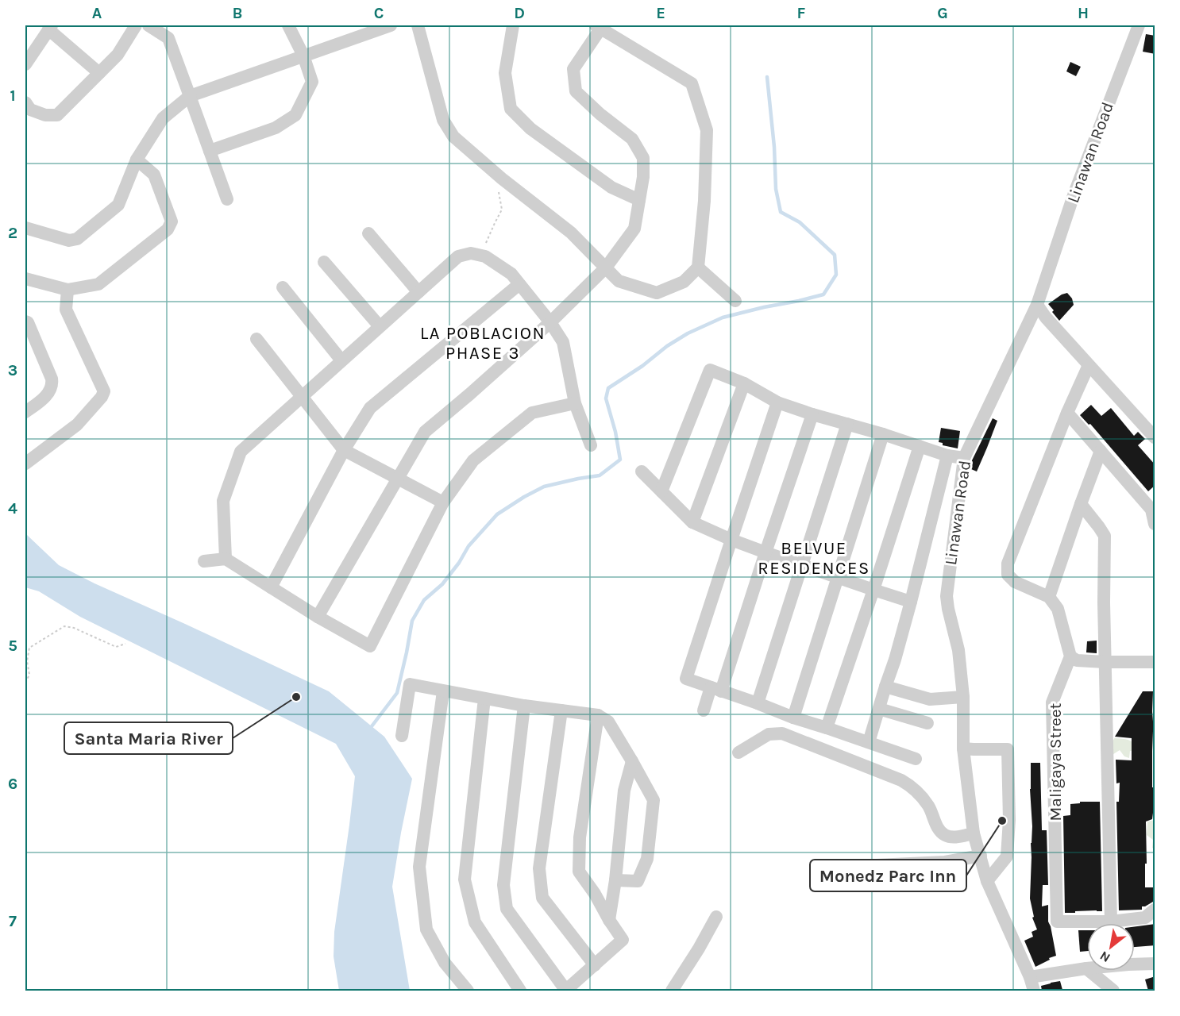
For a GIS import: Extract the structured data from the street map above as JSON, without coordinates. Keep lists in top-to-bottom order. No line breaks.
{"streets":{"street":["Linawan Road","Maligaya Street"]},"districts":["LA POBLACION PHASE 3","BELVUE RESIDENCES"],"places":["Santa Maria River","Monedz Parc Inn"],"north":"bottom left","grid":{"columns":["A","B","C","D","E","F","G","H"],"rows":["1","2","3","4","5","6","7"]}}
